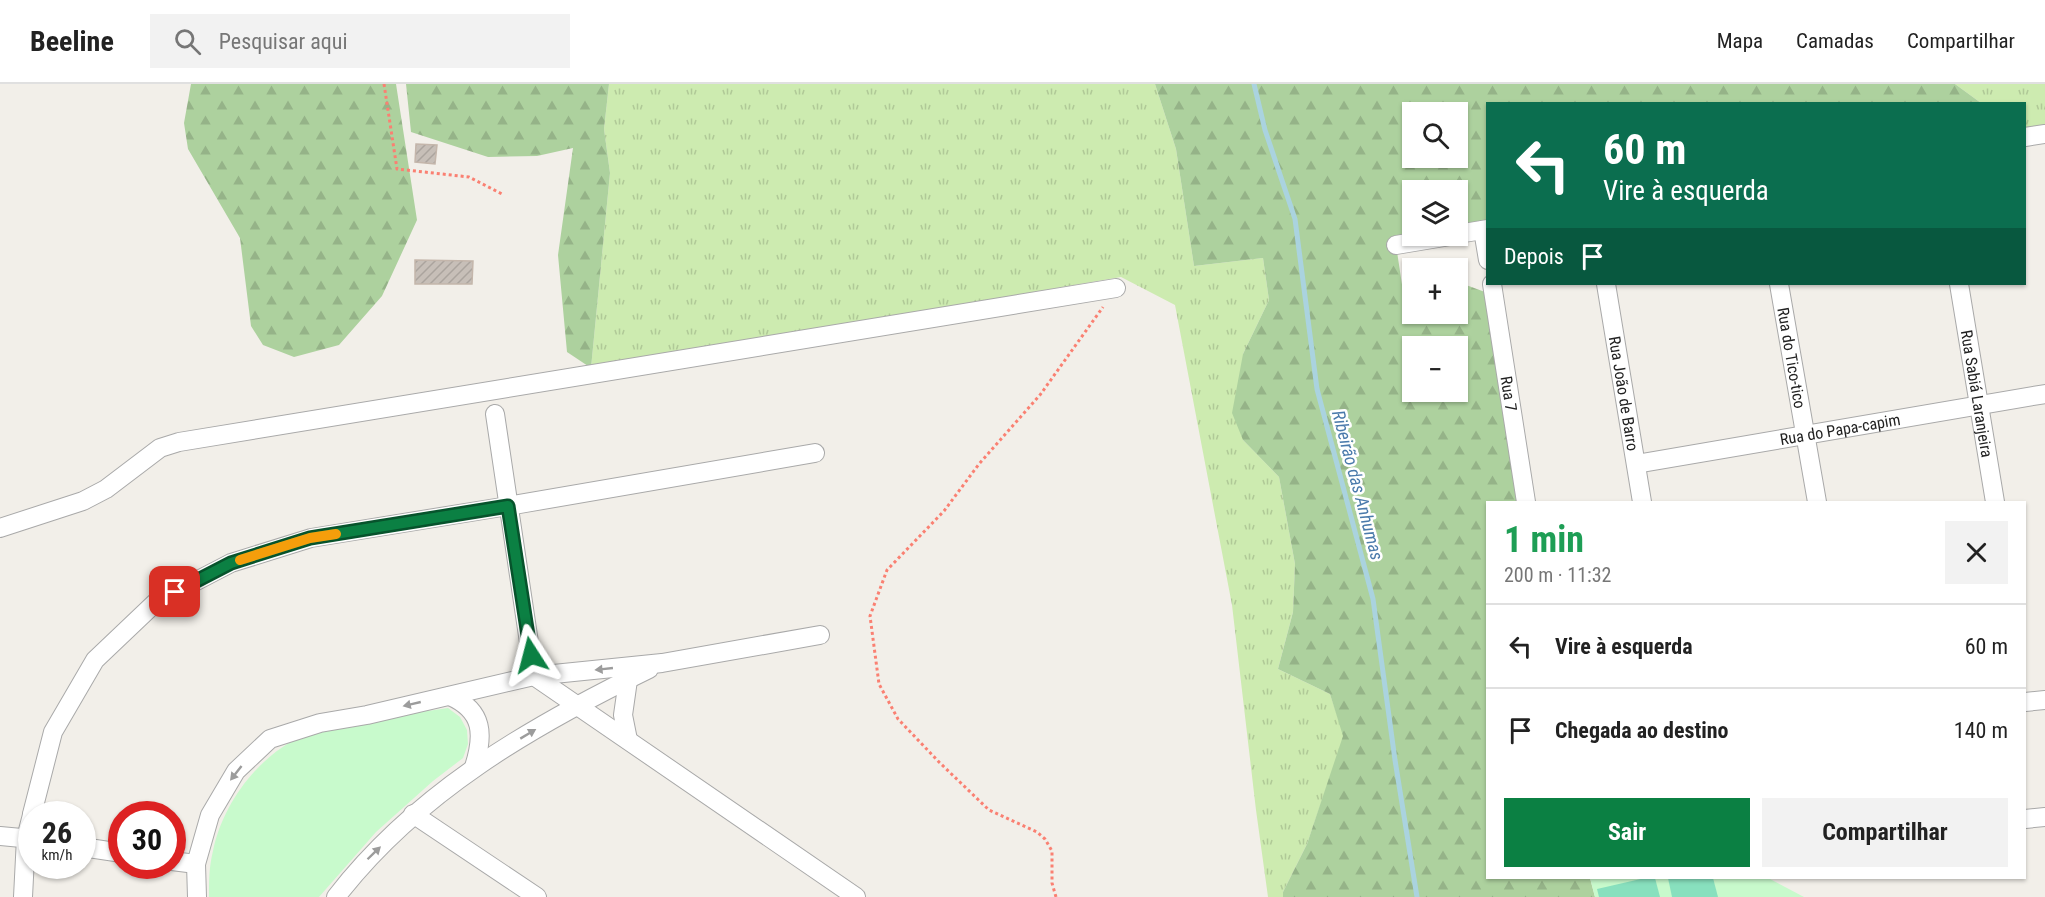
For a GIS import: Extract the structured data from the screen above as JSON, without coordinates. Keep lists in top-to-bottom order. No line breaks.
{"streets":{"street":["Rua do Tico-tico","Rua 7","Rua João de Barro","Rua Sabiá Laranjeira","Rua do Papa-capim"]},"crossings":[["Rua do Tico-tico","Rua do Papa-capim"],["Rua João de Barro","Rua do Papa-capim"],["Rua Sabiá Laranjeira","Rua do Papa-capim"]],"water":["Ribeirão das Anhumas"],"page":{"header":"Beeline","search":"Pesquisar aqui","nav":["Mapa","Camadas","Compartilhar"],"map_buttons":["+","−"],"turn":["60 m","Vire à esquerda"],"then":"Depois","heading":["1 min","200 m · 11:32"],"list":[{"name":"Vire à esquerda","value":"60 m"},{"name":"Chegada ao destino","value":"140 m"}],"buttons":["Sair","Compartilhar"],"speed":"26 km/h","limit":"30"}}
